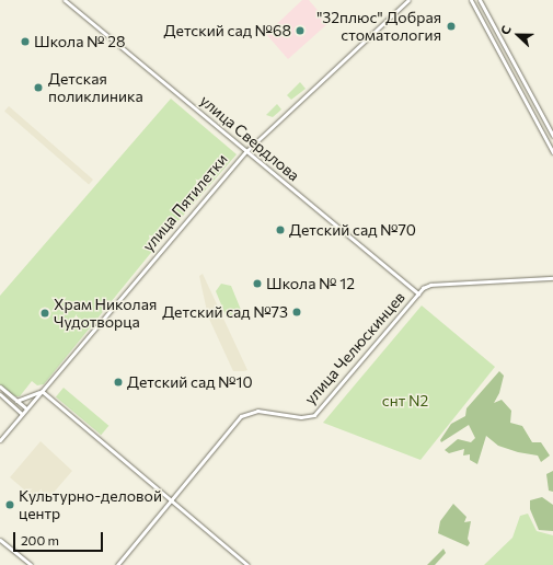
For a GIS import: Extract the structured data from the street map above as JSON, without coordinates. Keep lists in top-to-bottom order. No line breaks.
{"streets":{"main road":["улица Свердлова","улица Пятилетки","улица Челюскинцев"]},"crossings":[["улица Свердлова","улица Пятилетки"],["улица Свердлова","улица Челюскинцев"]],"parks":["снт N2"],"places":["\"32плюс\" Добрая стоматология","Детский сад №68","Школа № 28","Детская поликлиника","Детский сад №70","Школа № 12","Детский сад №73","Храм Николая Чудотворца","Детский сад №10","Культурно-деловой центр"],"scale_bar":"200 m","north":"left"}
